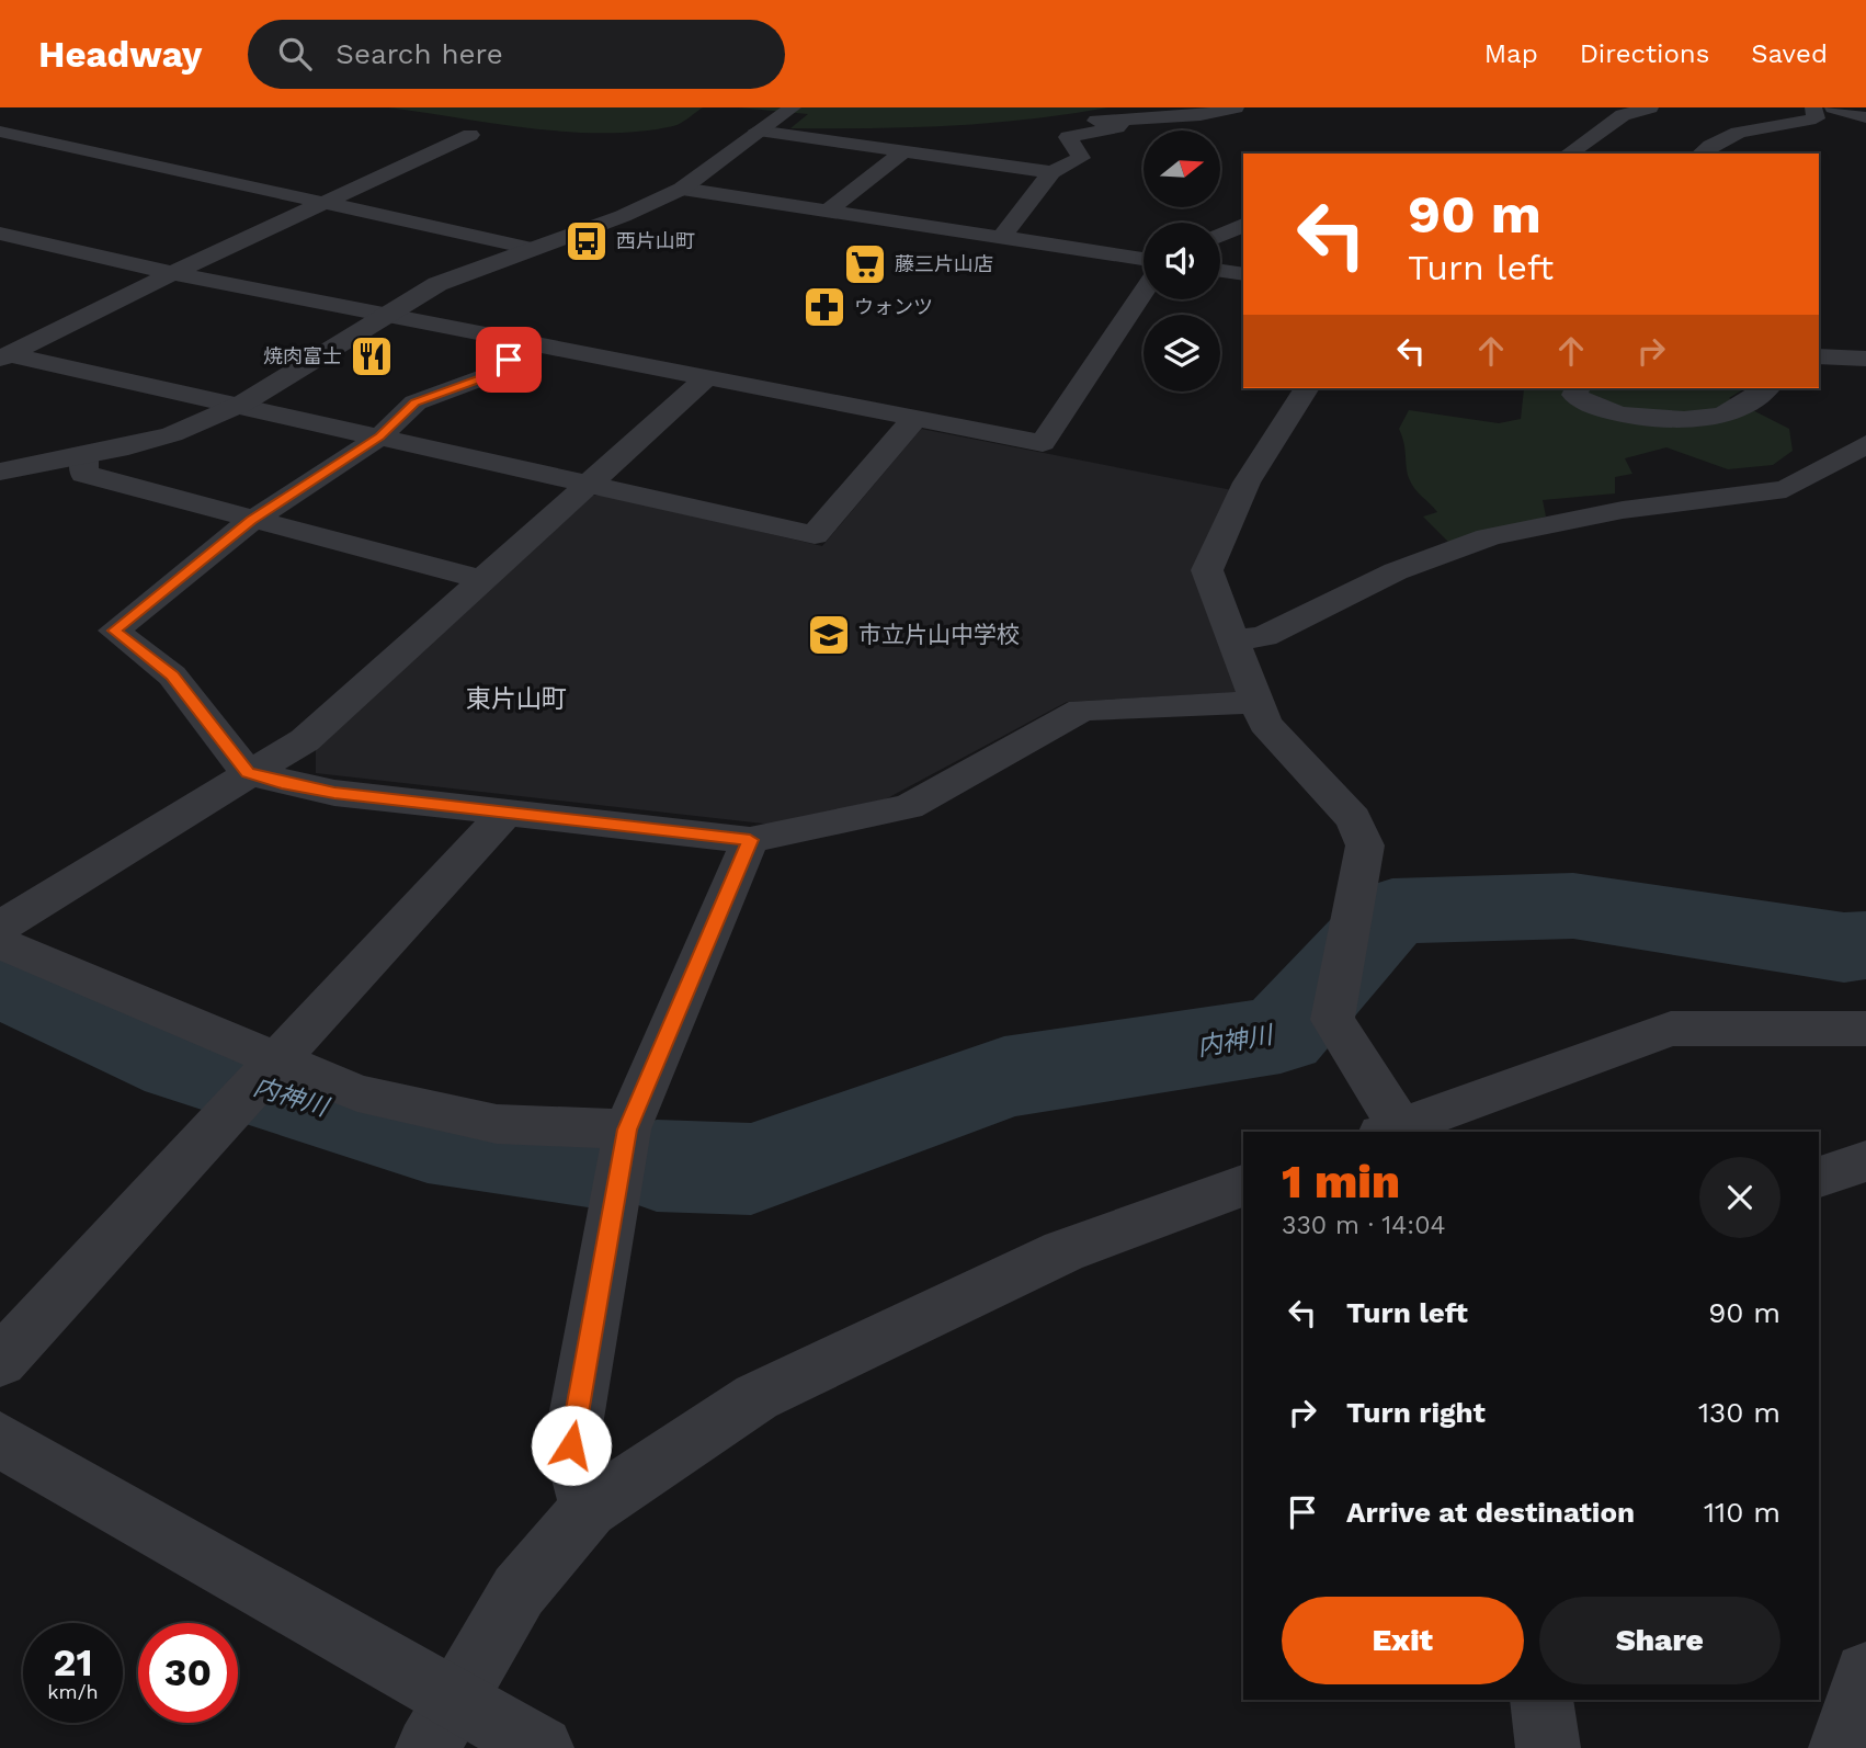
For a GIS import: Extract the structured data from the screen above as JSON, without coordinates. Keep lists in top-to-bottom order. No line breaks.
{"districts":["東片山町"],"water":["内神川"],"places":{"bus stop":["西片山町"],"supermarket":["藤三片山店"],"pharmacy":["ウォンツ"],"restaurant":["焼肉富士"],"school or university":["市立片山中学校"]},"north":"right","page":{"header":"Headway","search":"Search here","nav":["Map","Directions","Saved"],"turn":["90 m","Turn left"],"heading":["1 min","330 m · 14:04"],"list":[{"name":"Turn left","value":"90 m"},{"name":"Turn right","value":"130 m"},{"name":"Arrive at destination","value":"110 m"}],"buttons":["Exit","Share"],"speed":"21 km/h","limit":"30"}}
